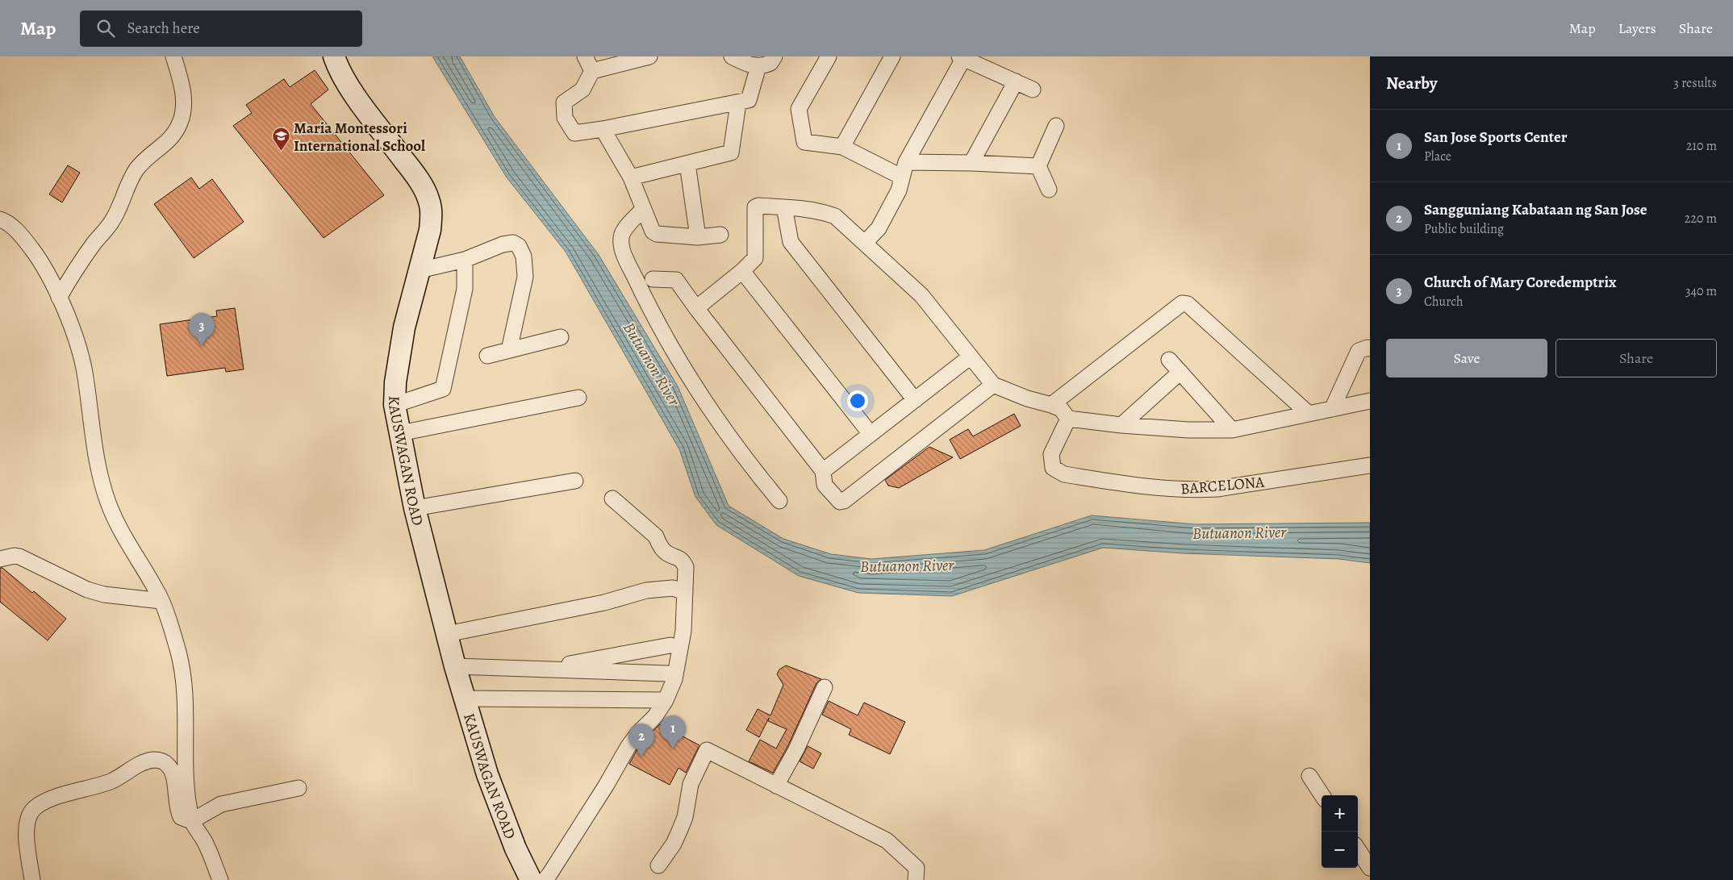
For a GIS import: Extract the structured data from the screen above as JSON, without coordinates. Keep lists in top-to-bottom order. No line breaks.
{"streets":{"street":["KAUSWAGAN ROAD","BARCELONA"]},"water":["Butuanon River"],"places":{"school or university":["Maria Montessori International School"]},"page":{"header":"Map","search":"Search here","nav":["Map","Layers","Share"],"heading":["Nearby","3 results"],"list":[{"mark":"1","name":"San Jose Sports Center","note":"Place","value":"210 m"},{"mark":"2","name":"Sangguniang Kabataan ng San Jose","note":"Public building","value":"220 m"},{"mark":"3","name":"Church of Mary Coredemptrix","note":"Church","value":"340 m"}],"pins":["3","1","2"],"buttons":["Save","Share"],"map_buttons":["+","−"]}}
